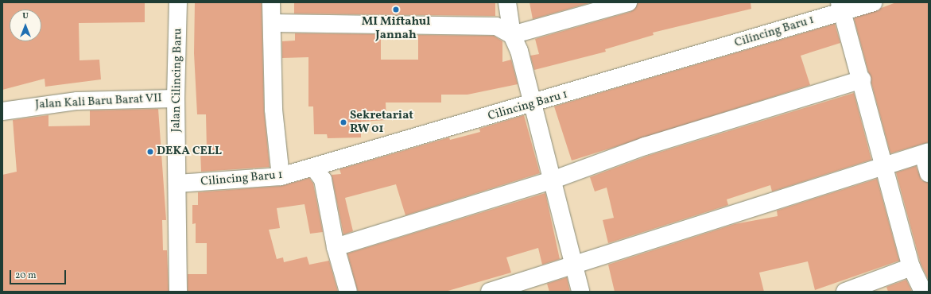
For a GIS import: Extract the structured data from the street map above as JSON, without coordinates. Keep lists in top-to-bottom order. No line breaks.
{"streets":{"street":["Cilincing Baru 1","Jalan Cilincing Baru","Jalan Kali Baru Barat VII"]},"crossings":[["Cilincing Baru 1","Jalan Cilincing Baru"],["Jalan Cilincing Baru","Jalan Kali Baru Barat VII"]],"places":["MI Miftahul Jannah","Sekretariat RW 01","DEKA CELL"],"scale_bar":"20 m","north":"top"}
